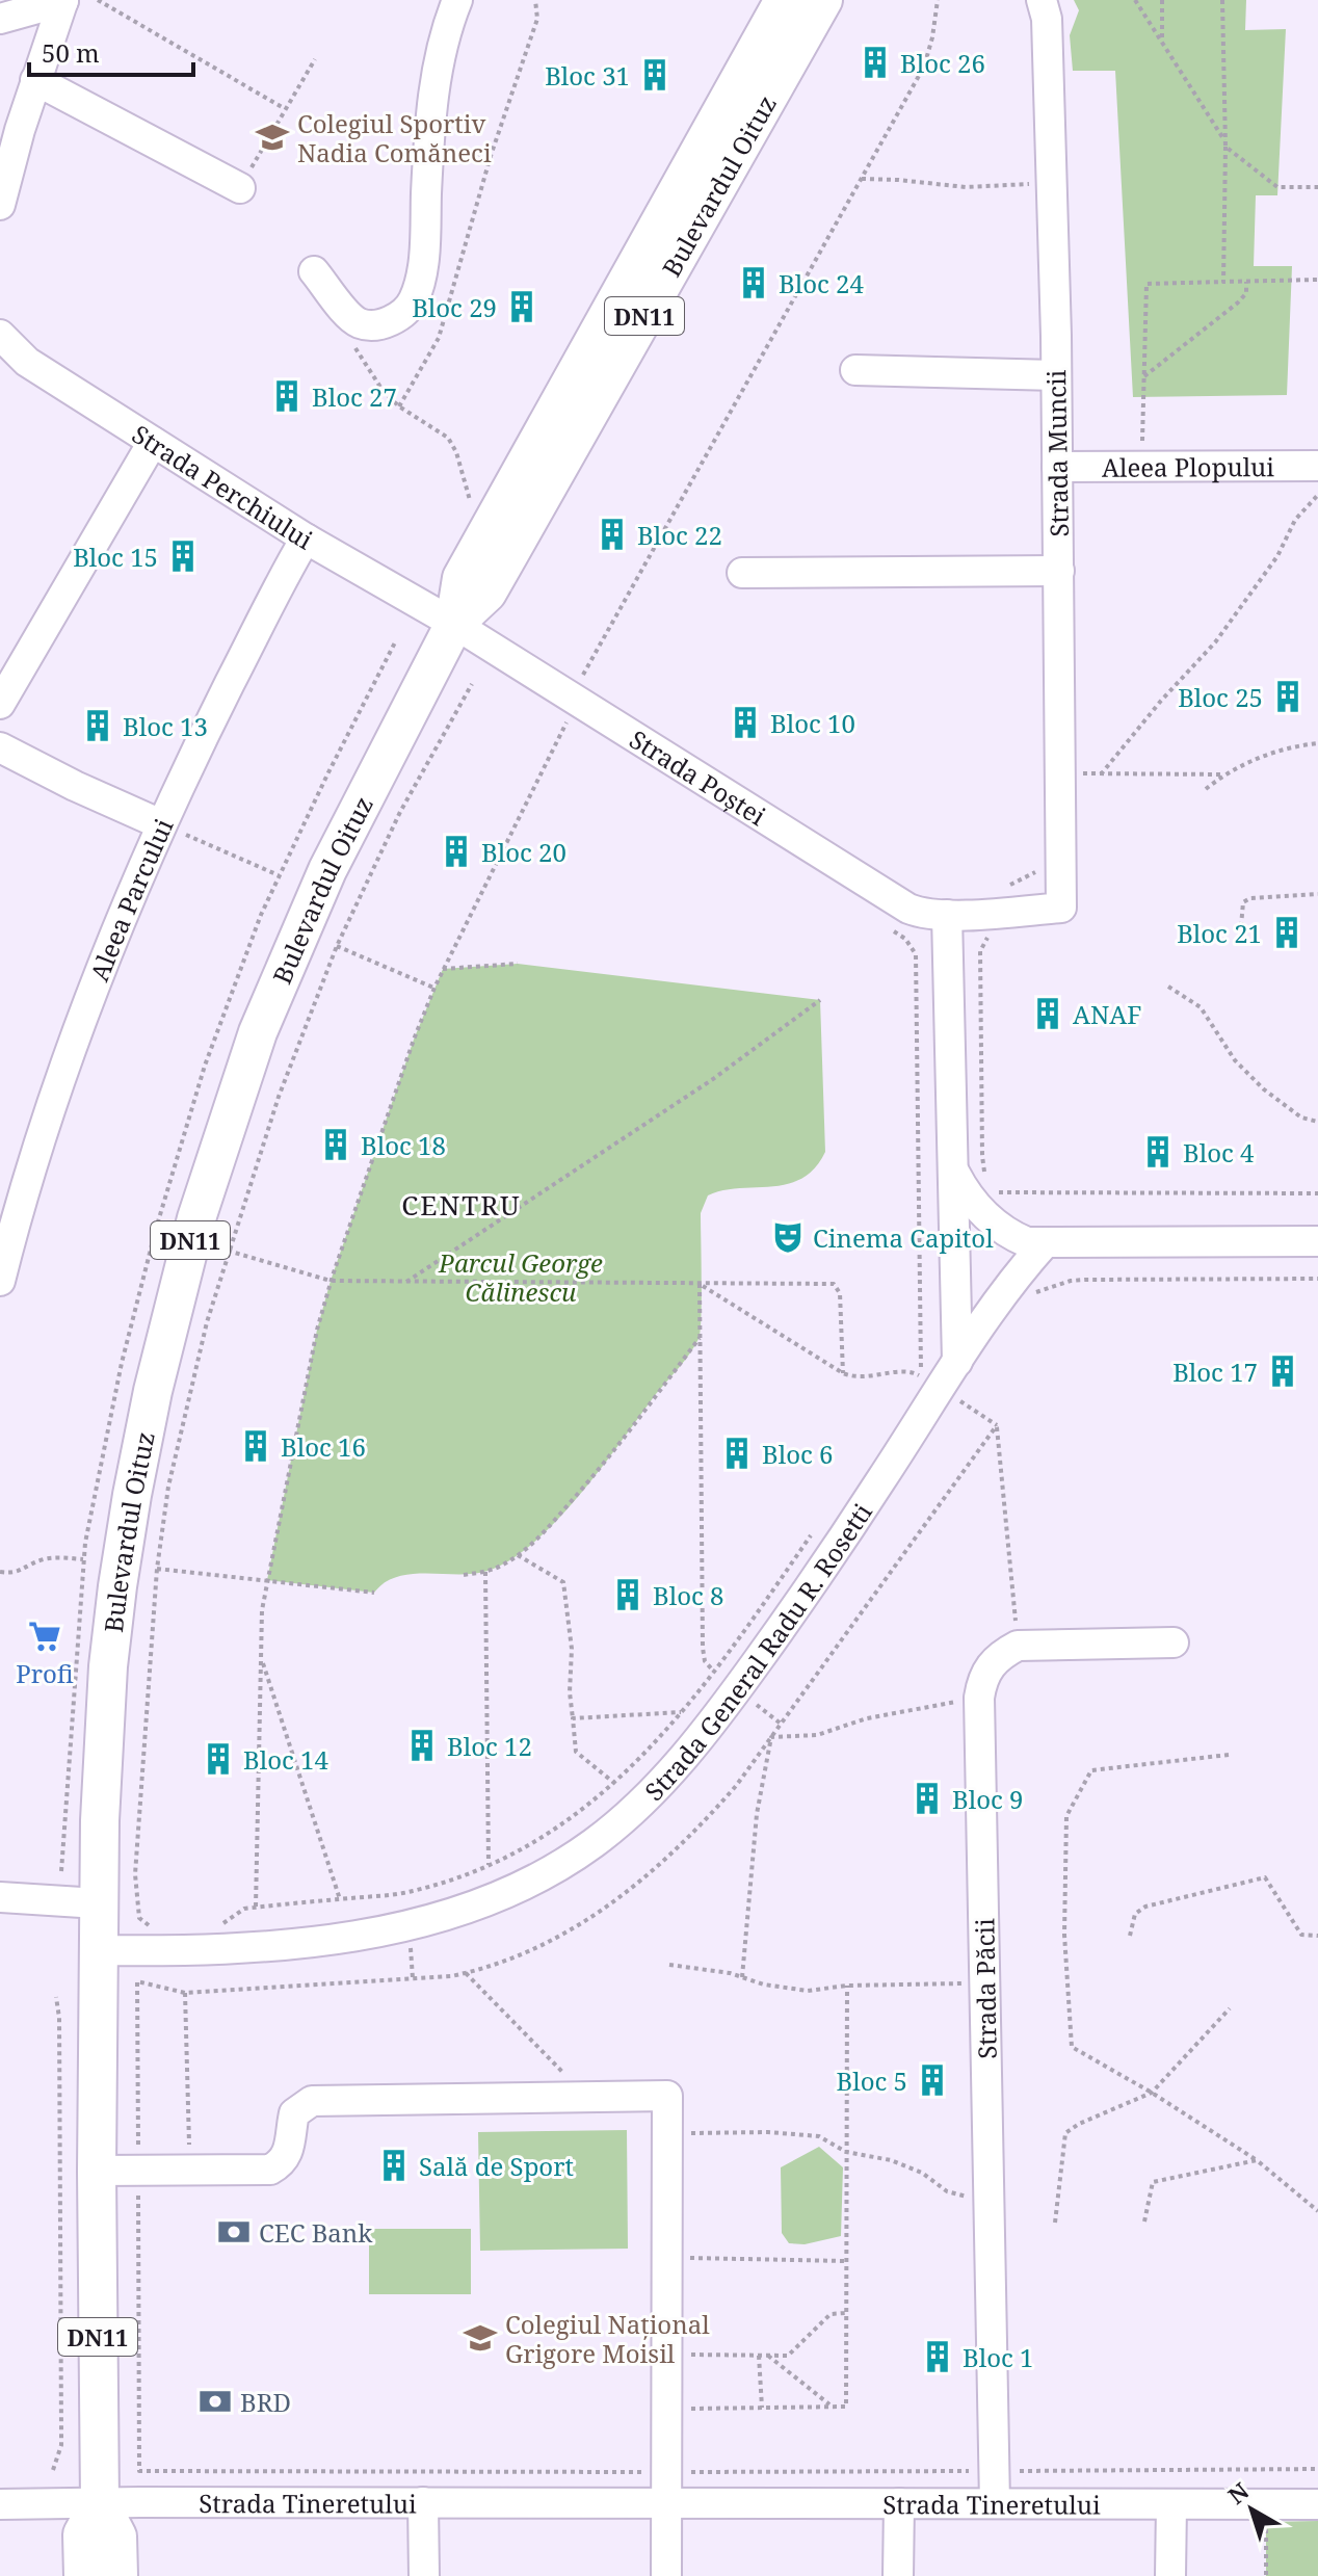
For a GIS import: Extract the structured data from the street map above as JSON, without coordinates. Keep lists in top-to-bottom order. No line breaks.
{"streets":{"main road":["Bulevardul Oituz","DN11"],"street":["Strada Muncii","Aleea Plopului","Strada Perchiului","Strada Poștei","Aleea Parcului","Strada General Radu R. Rosetti","Strada Păcii","Strada Tineretului"]},"crossings":[["Bulevardul Oituz","Strada Perchiului"],["Bulevardul Oituz","Strada Poștei"],["Bulevardul Oituz","Strada General Radu R. Rosetti"],["Bulevardul Oituz","Strada Tineretului"],["Strada Muncii","Aleea Plopului"],["Strada Muncii","Strada Poștei"],["Strada Perchiului","Strada Poștei"],["Strada Perchiului","Aleea Parcului"],["Strada Păcii","Strada Tineretului"]],"districts":["CENTRU"],"parks":["Parcul George Călinescu"],"places":{"building":["Bloc 26","Bloc 31","Bloc 24","Bloc 29","Bloc 27","Bloc 22","Bloc 15","Bloc 25","Bloc 10","Bloc 13","Bloc 20","Bloc 21","ANAF","Bloc 18","Bloc 4","Bloc 17","Bloc 16","Bloc 6","Bloc 8","Bloc 12","Bloc 14","Bloc 9","Bloc 5","Sală de Sport","Bloc 1"],"school or university":["Colegiul Sportiv Nadia Comăneci","Colegiul Național Grigore Moisil"],"theatre":["Cinema Capitol"],"supermarket":["Profi"],"bank":["CEC Bank","BRD"]},"scale_bar":"50 m","north":"top left"}
